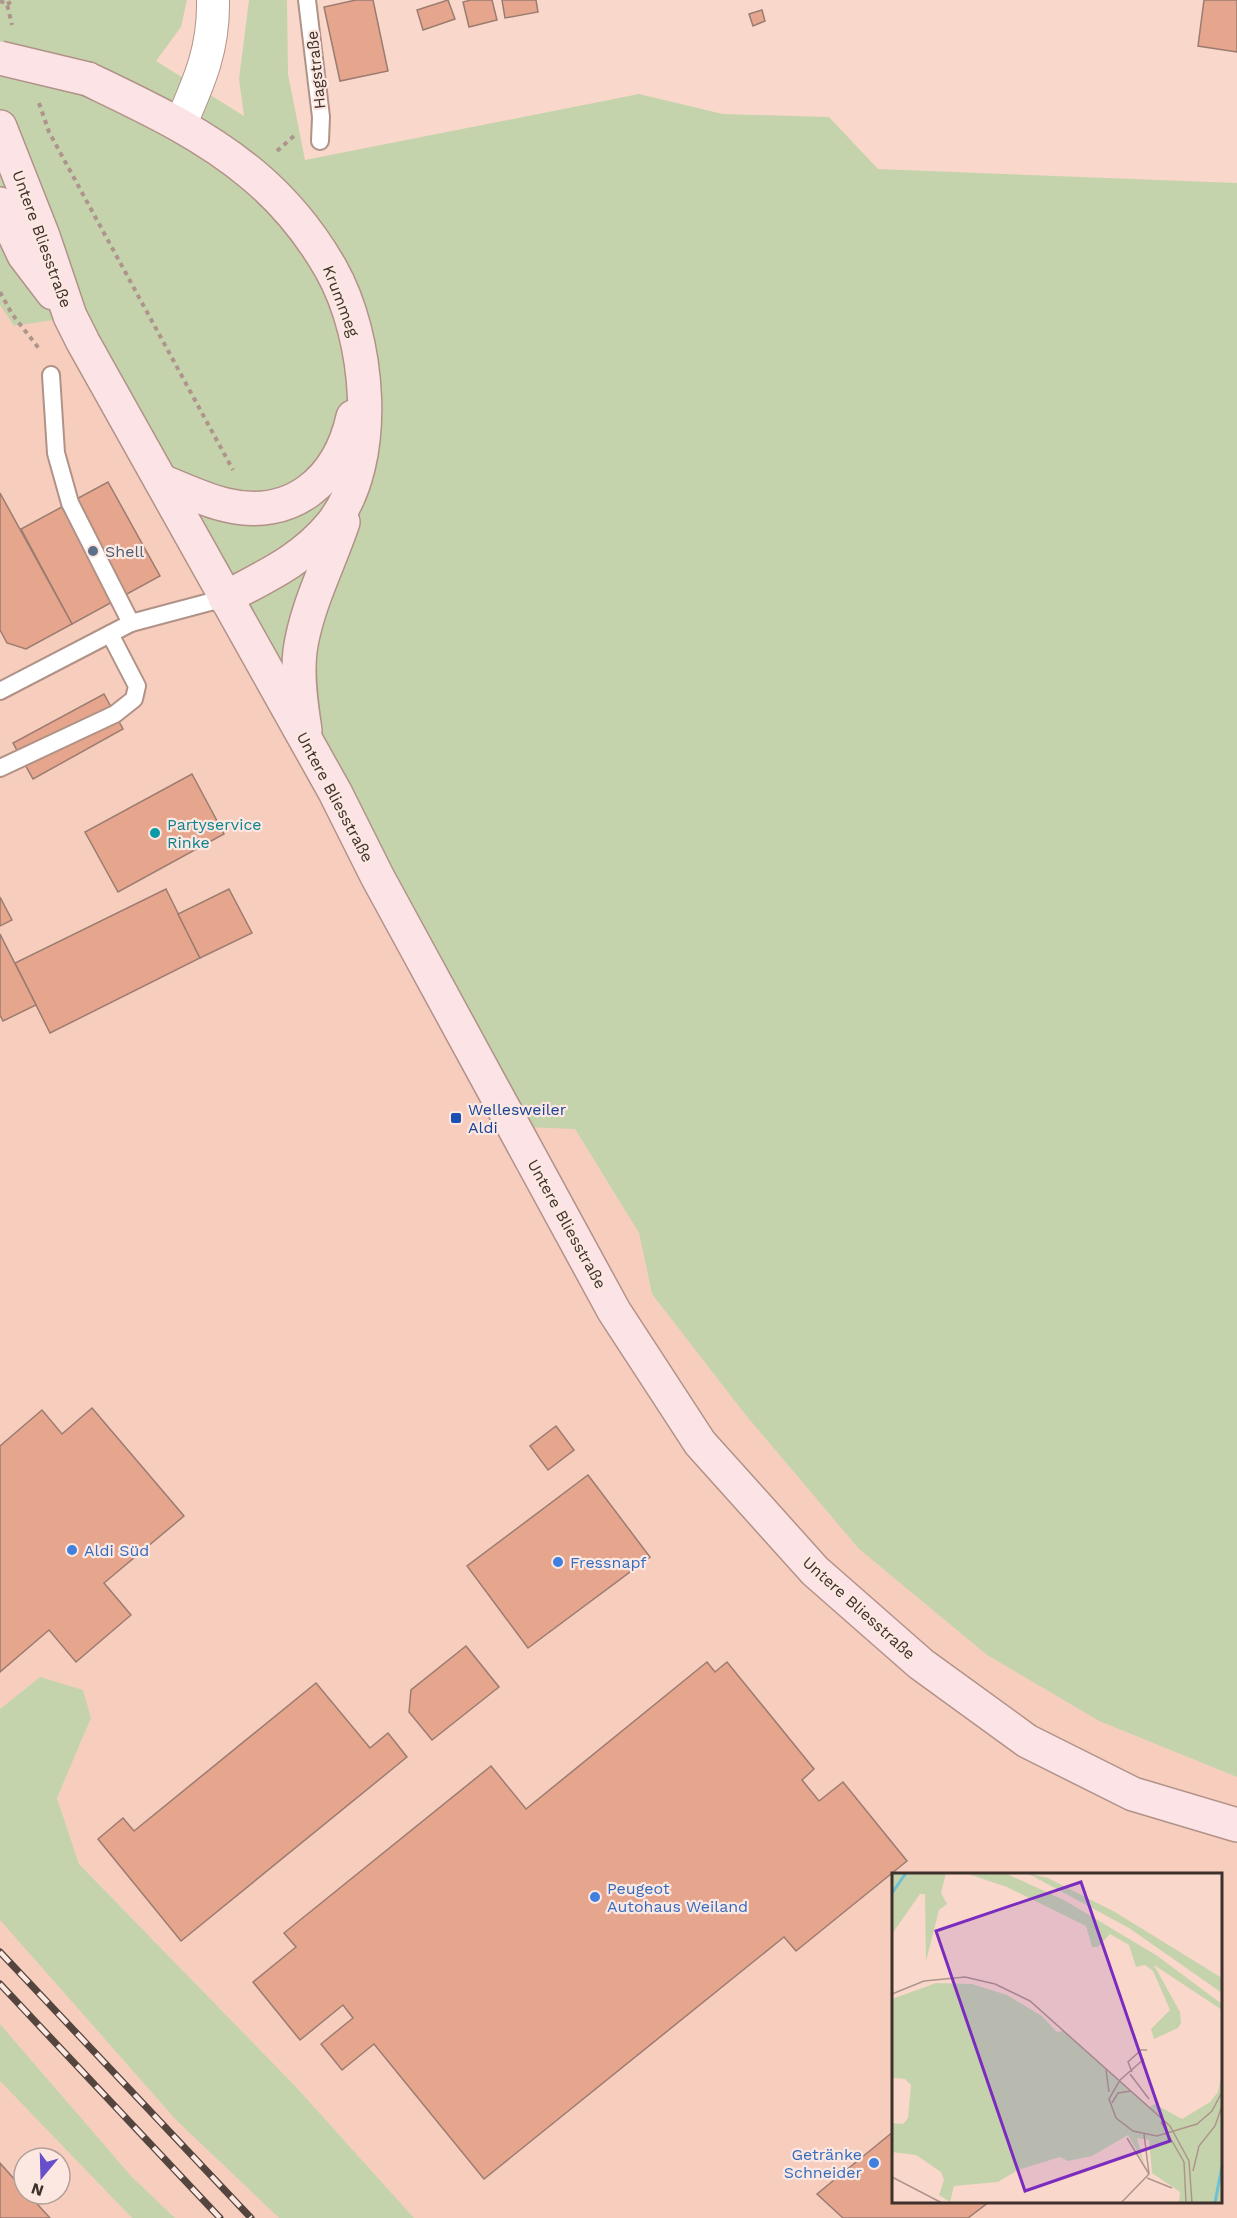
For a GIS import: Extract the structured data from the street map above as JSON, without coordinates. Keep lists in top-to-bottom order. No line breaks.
{"streets":{"main road":["Untere Bliesstraße","Krummeg"],"lane":["Hagstraße"]},"crossings":[["Untere Bliesstraße","Krummeg"]],"places":{"other":["Shell","Partyservice Rinke","Aldi Süd","Fressnapf","Peugeot Autohaus Weiland","Getränke Schneider"],"transit":["Wellesweiler Aldi"]},"north":"bottom"}
